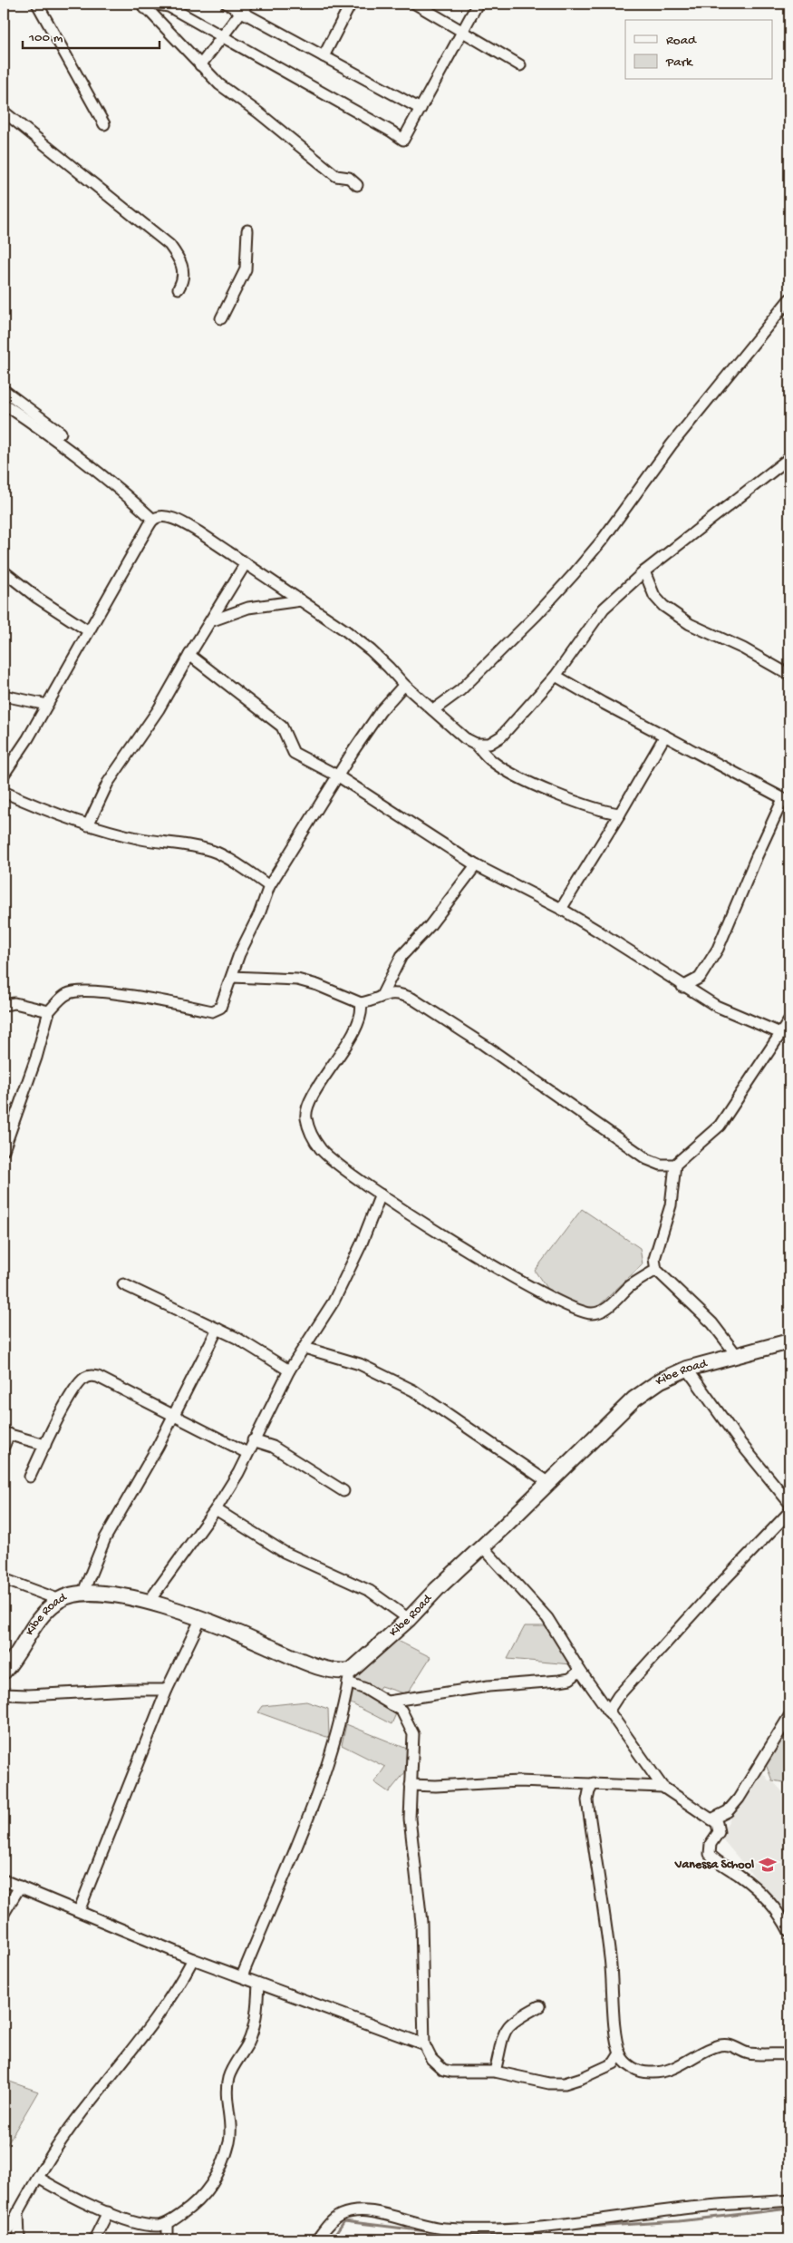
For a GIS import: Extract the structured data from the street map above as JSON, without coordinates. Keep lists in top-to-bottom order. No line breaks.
{"streets":{"street":["Kibe Road"]},"places":{"school or university":["Vanessa School"]},"legend":["Road","Park"],"scale_bar":"100 m"}
